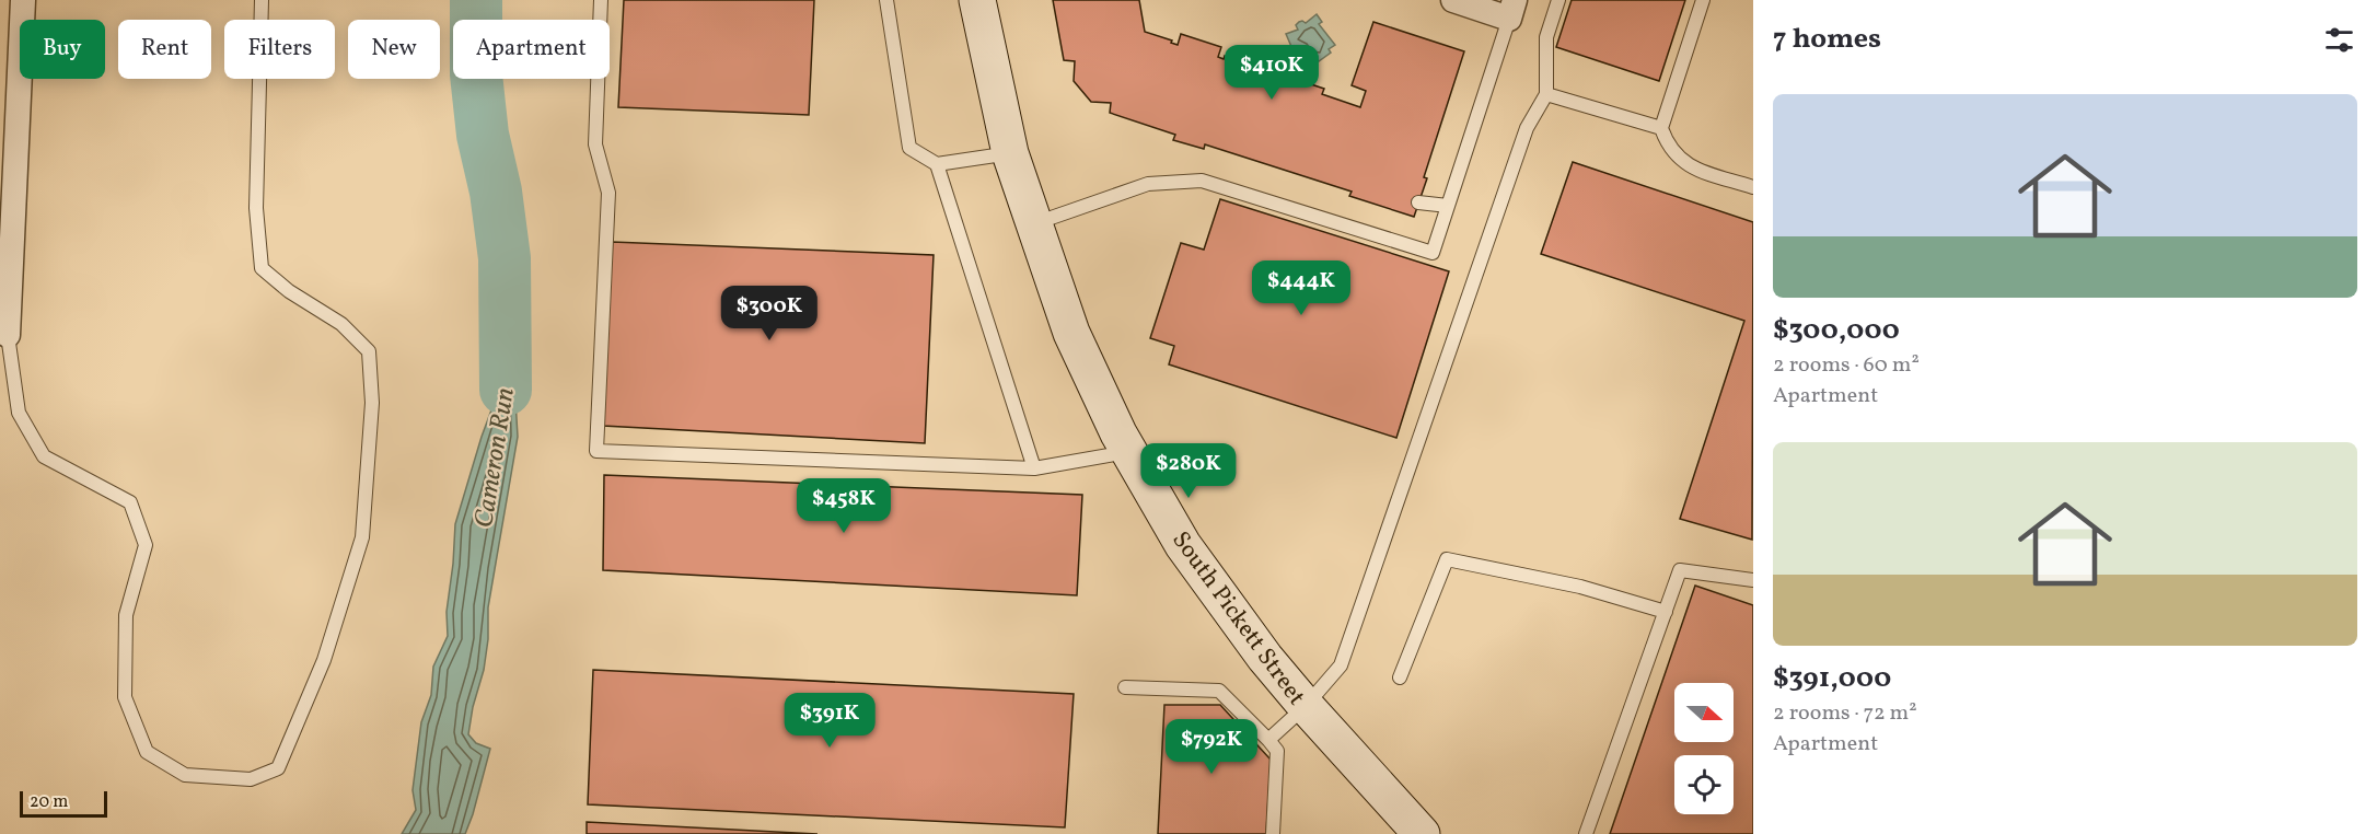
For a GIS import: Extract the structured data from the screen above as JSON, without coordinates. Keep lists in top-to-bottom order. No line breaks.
{"streets":{"main road":["South Pickett Street"]},"water":["Cameron Run"],"scale_bar":"20 m","north":"right","page":{"heading":"7 homes","chip":["Buy","Rent","Filters","New","Apartment"],"price":["$410K","$444K","$300K","$280K","$458K","$391K","$792K"],"list":[{"name":"$300,000","note":"2 rooms · 60 m² · Apartment"},{"name":"$391,000","note":"2 rooms · 72 m² · Apartment"}],"scale":"20 m"}}
